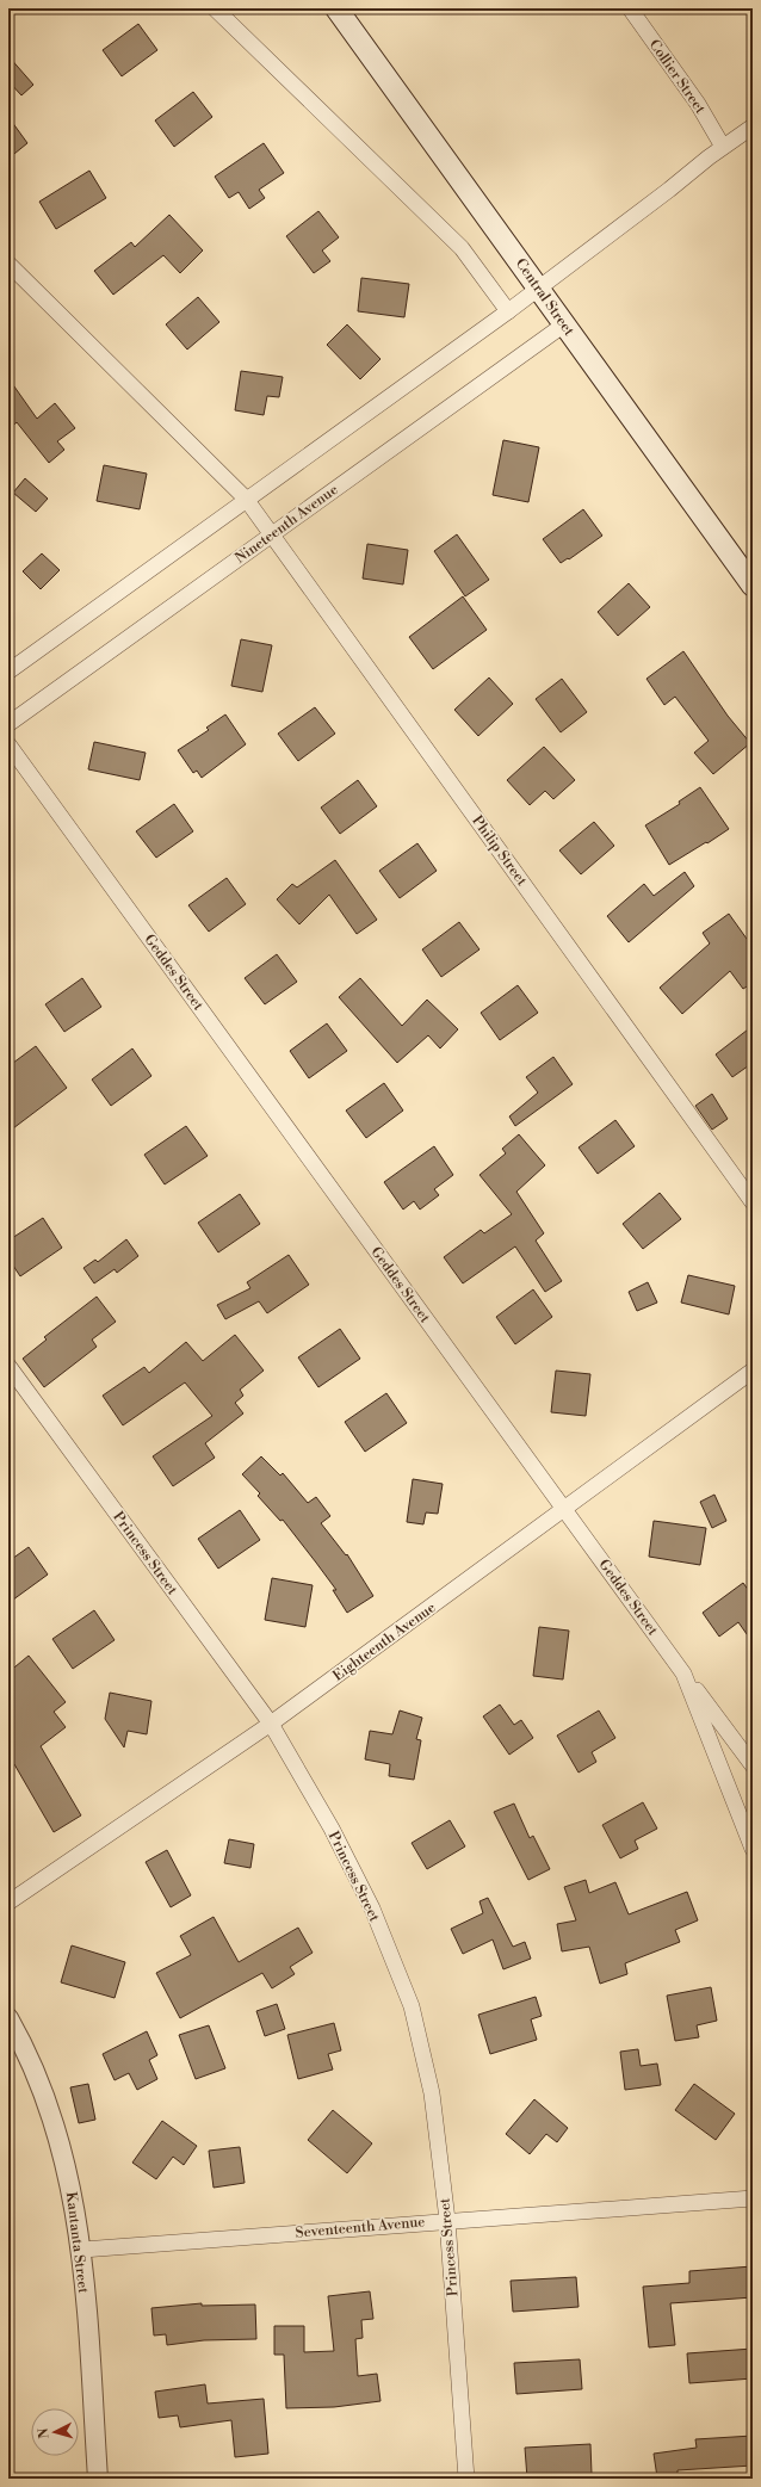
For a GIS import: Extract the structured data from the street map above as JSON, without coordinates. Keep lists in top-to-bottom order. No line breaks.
{"streets":{"main road":["Central Street"],"street":["Collier Street","Nineteenth Avenue","Philip Street","Geddes Street","Princess Street","Eighteenth Avenue","Seventeenth Avenue","Kantanta Street"]},"crossings":[["Central Street","Nineteenth Avenue"],["Nineteenth Avenue","Philip Street"],["Geddes Street","Eighteenth Avenue"],["Princess Street","Eighteenth Avenue"],["Princess Street","Seventeenth Avenue"],["Seventeenth Avenue","Kantanta Street"]],"north":"left"}
